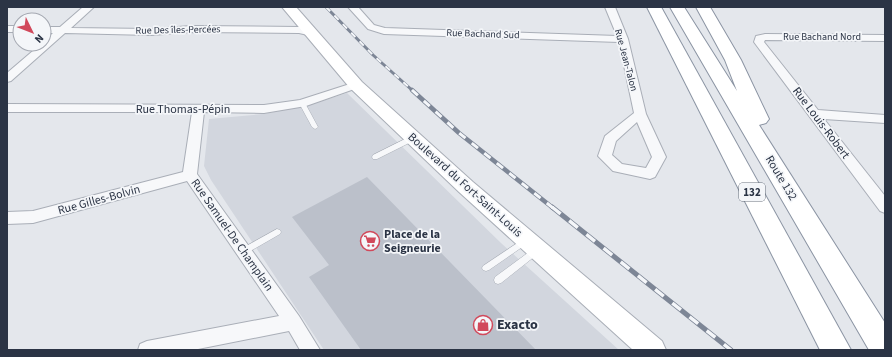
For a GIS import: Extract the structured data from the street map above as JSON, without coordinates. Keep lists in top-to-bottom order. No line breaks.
{"streets":{"highway":["Route 132","132"],"street":["Rue Des îles-Percées","Rue Bachand Sud","Rue Bachand Nord","Rue Jean-Talon","Rue Thomas-Pépin","Rue Louis-Robert","Boulevard du Fort-Saint-Louis","Rue Gilles-Bolvin","Rue Samuel-De Champlain"]},"crossings":[["Rue Des îles-Percées","Boulevard du Fort-Saint-Louis"],["Rue Bachand Sud","Rue Jean-Talon"],["Rue Bachand Nord","Rue Louis-Robert"],["Rue Thomas-Pépin","Boulevard du Fort-Saint-Louis"],["Rue Thomas-Pépin","Rue Samuel-De Champlain"],["Rue Gilles-Bolvin","Rue Samuel-De Champlain"]],"places":{"supermarket":["Place de la Seigneurie"],"shop":["Exacto"]},"north":"bottom right"}
